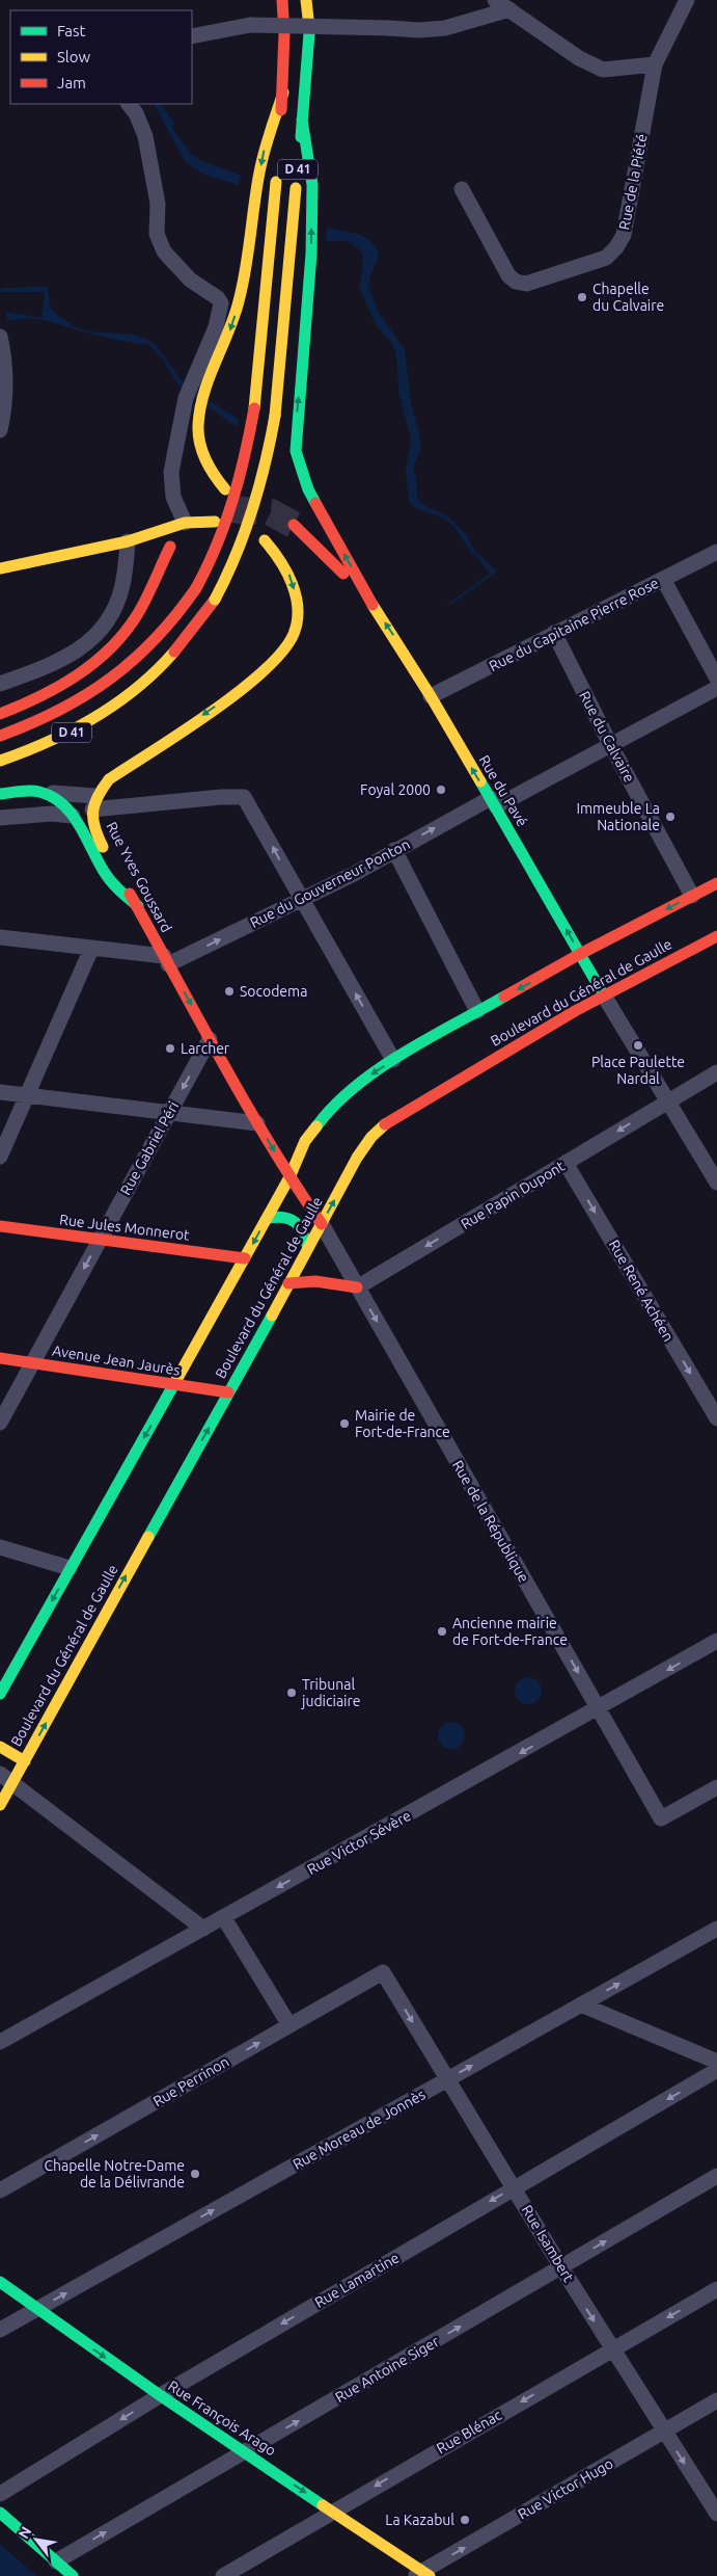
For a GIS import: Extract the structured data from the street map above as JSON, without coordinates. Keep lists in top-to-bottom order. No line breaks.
{"streets":{"main road":["D 41","Rue du Pavé","Rue Yves Goussard","Boulevard du Général de Gaulle","Rue Jules Monnerot","Avenue Jean Jaurès","Rue François Arago"],"street":["Rue de la Piété","Rue du Capitaine Pierre Rose","Rue du Calvaire","Rue du Gouverneur Ponton","Rue Gabriel Péri","Rue Papin Dupont","Rue René Achéen","Rue de la République","Rue Victor Sévère","Rue Perrinon","Rue Moreau de Jonnès","Rue Isambert","Rue Lamartine","Rue Antoine Siger","Rue Blénac","Rue Victor Hugo"]},"crossings":[["Rue du Capitaine Pierre Rose","Rue du Calvaire"],["Rue du Capitaine Pierre Rose","Rue du Pavé"],["Rue du Calvaire","Rue du Gouverneur Ponton"],["Rue du Pavé","Rue du Gouverneur Ponton"],["Rue du Pavé","Boulevard du Général de Gaulle"],["Rue Yves Goussard","Rue du Gouverneur Ponton"],["Rue Yves Goussard","Boulevard du Général de Gaulle"],["Rue Yves Goussard","Rue Gabriel Péri"],["Rue Yves Goussard","Rue de la République"],["Boulevard du Général de Gaulle","Avenue Jean Jaurès"],["Boulevard du Général de Gaulle","Rue de la République"],["Rue Gabriel Péri","Rue Jules Monnerot"],["Rue Gabriel Péri","Avenue Jean Jaurès"],["Rue Papin Dupont","Rue René Achéen"],["Rue Papin Dupont","Rue de la République"],["Rue de la République","Rue Victor Sévère"],["Rue Perrinon","Rue Isambert"],["Rue Moreau de Jonnès","Rue Isambert"],["Rue Moreau de Jonnès","Rue François Arago"],["Rue Isambert","Rue Lamartine"],["Rue Isambert","Rue Antoine Siger"],["Rue Isambert","Rue Blénac"],["Rue Isambert","Rue Victor Hugo"],["Rue Lamartine","Rue François Arago"],["Rue Antoine Siger","Rue François Arago"],["Rue François Arago","Rue Blénac"],["Rue François Arago","Rue Victor Hugo"]],"one_way":["Rue du Pavé","Rue du Gouverneur Ponton","Rue Gabriel Péri","Rue Papin Dupont","Rue de la République","Rue Victor Sévère","Rue Perrinon","Rue Moreau de Jonnès","Rue Isambert","Rue Lamartine","Rue Antoine Siger","Rue François Arago","Rue Blénac","Rue Victor Hugo"],"places":["Chapelle du Calvaire","Foyal 2000","Immeuble La Nationale","Socodema","Place Paulette Nardal","Larcher","Mairie de Fort-de-France","Ancienne mairie de Fort-de-France","Tribunal judiciaire","Chapelle Notre-Dame de la Délivrande","La Kazabul"],"legend":["Fast","Slow","Jam"],"north":"top left"}
